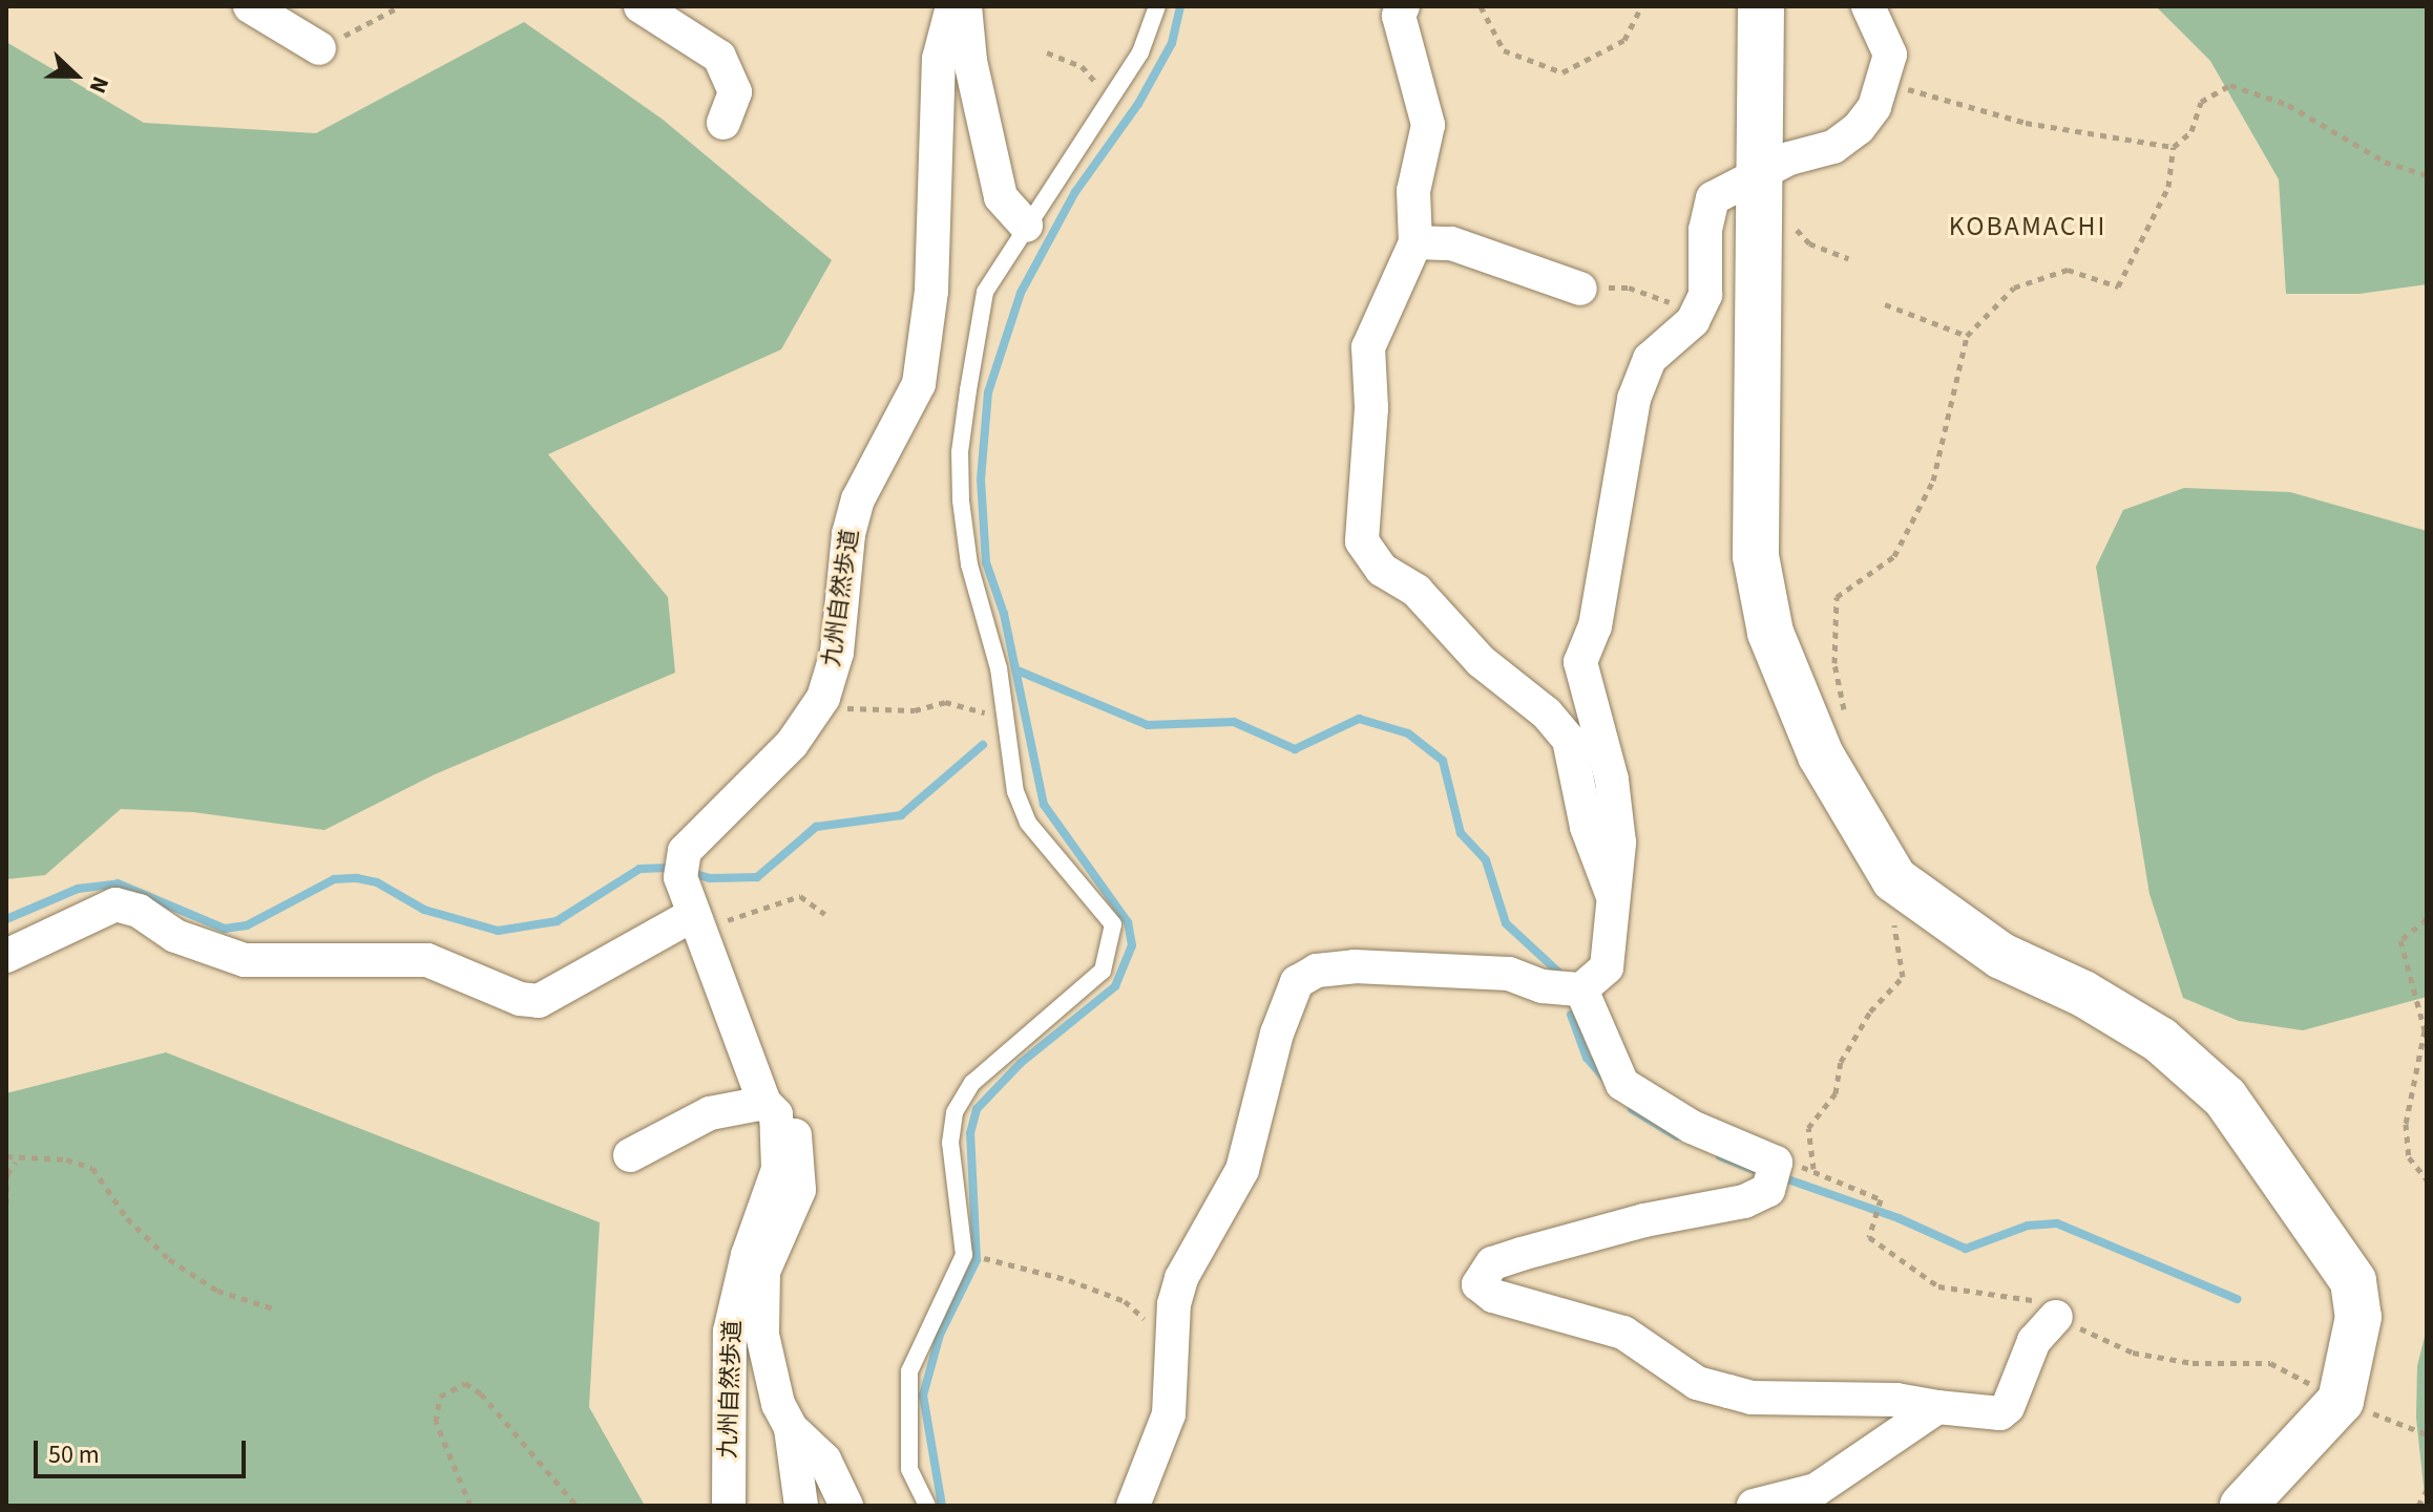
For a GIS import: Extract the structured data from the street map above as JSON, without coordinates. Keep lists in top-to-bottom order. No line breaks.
{"streets":{"street":["九州自然歩道"]},"districts":["KOBAMACHI"],"scale_bar":"50 m","north":"right"}
